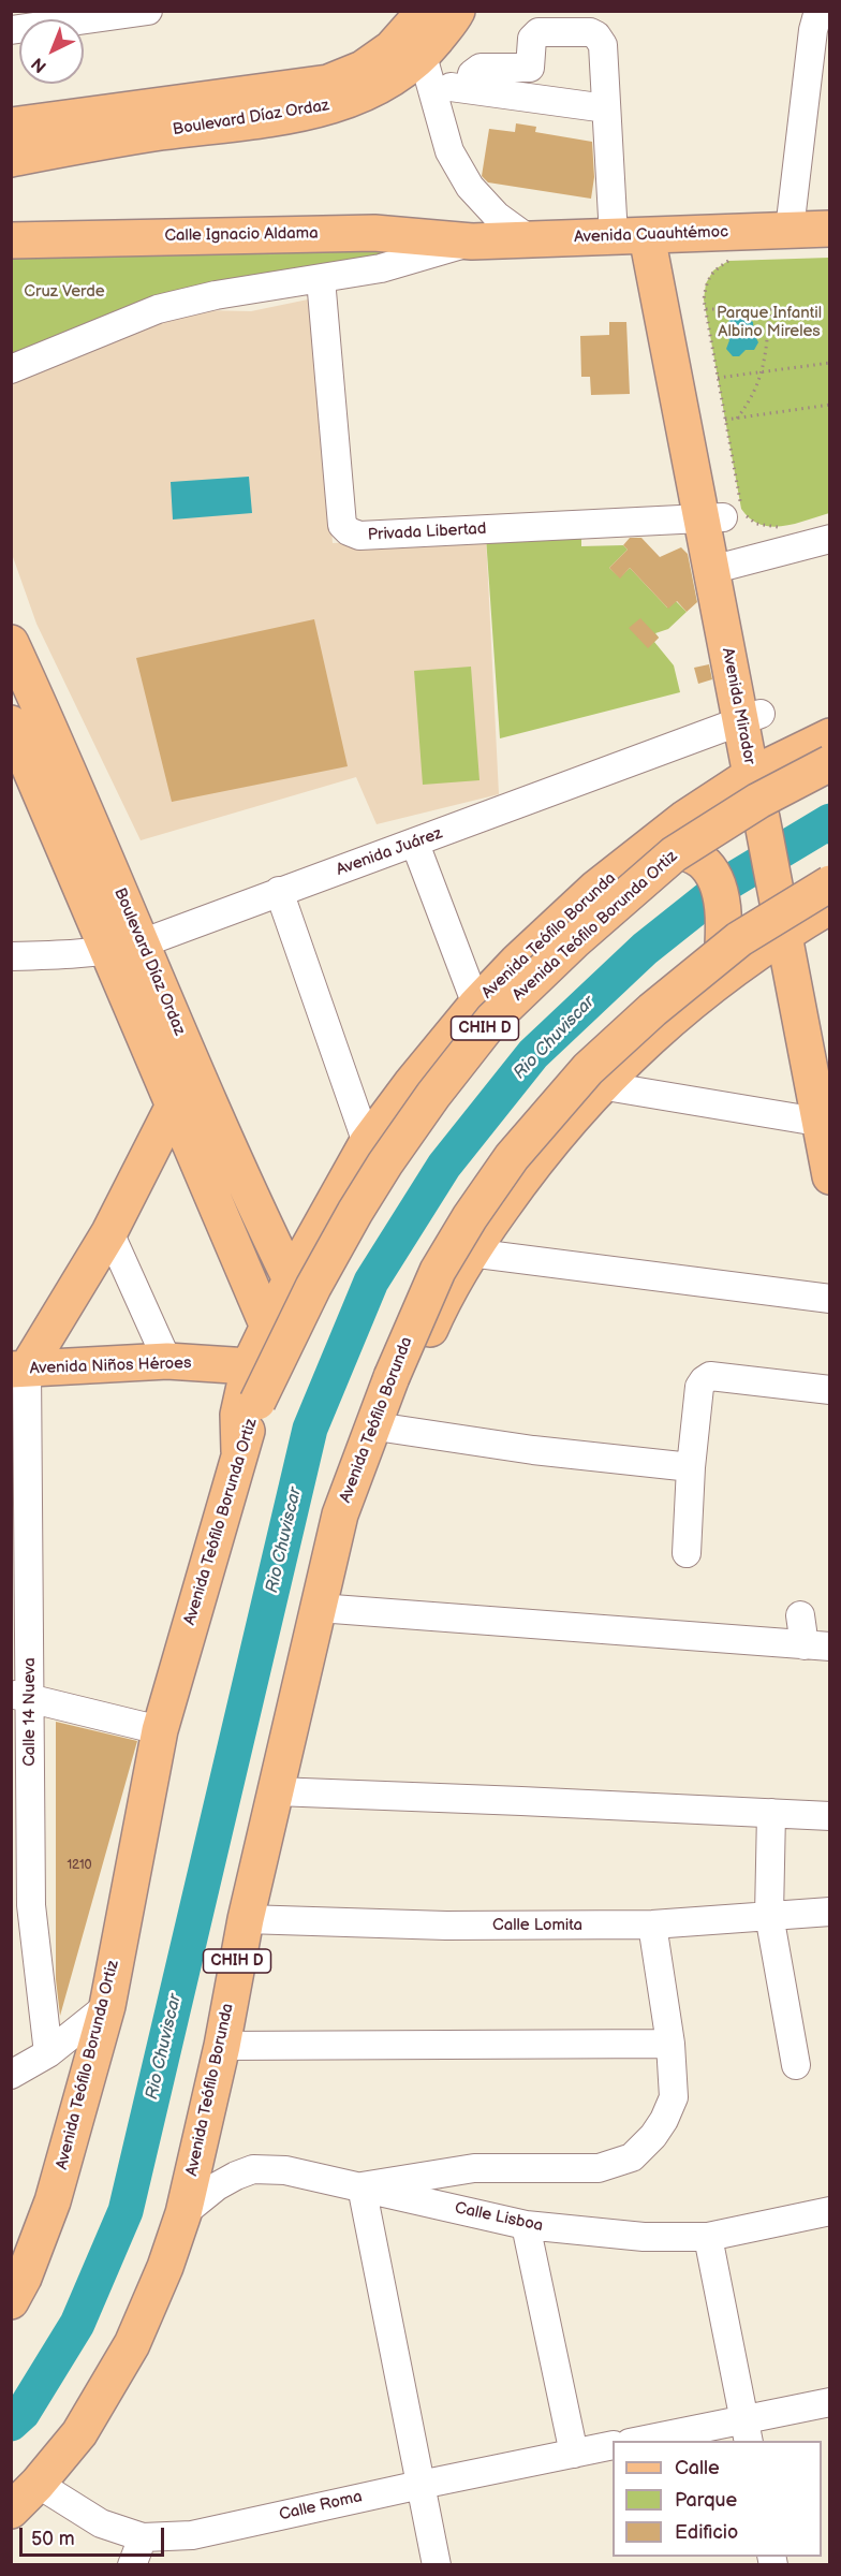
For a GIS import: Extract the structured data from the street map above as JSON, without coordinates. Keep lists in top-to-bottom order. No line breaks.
{"streets":{"main road":["Boulevard Díaz Ordaz","Calle Ignacio Aldama","Avenida Cuauhtémoc","Avenida Mirador","Avenida Teófilo Borunda Ortiz","Avenida Teófilo Borunda","CHIH D","Avenida Niños Héroes"],"street":["Privada Libertad","Avenida Juárez","Calle 14 Nueva","Calle Lomita","Calle Lisboa","Calle Roma"]},"crossings":[["Boulevard Díaz Ordaz","Avenida Juárez"],["Boulevard Díaz Ordaz","Avenida Teófilo Borunda"],["Calle Ignacio Aldama","Avenida Cuauhtémoc"],["Avenida Cuauhtémoc","Avenida Mirador"],["Privada Libertad","Avenida Mirador"],["Avenida Mirador","Avenida Juárez"],["Avenida Mirador","Avenida Teófilo Borunda"],["Avenida Teófilo Borunda Ortiz","Avenida Teófilo Borunda"],["Avenida Teófilo Borunda","Avenida Niños Héroes"],["Avenida Teófilo Borunda","Calle Lomita"],["Avenida Teófilo Borunda","Calle Lisboa"],["Avenida Teófilo Borunda","Calle Roma"],["Avenida Niños Héroes","Calle 14 Nueva"]],"water":["Rio Chuviscar"],"parks":["Cruz Verde","Parque Infantil Albino Mireles"],"house_numbers":["1210"],"legend":["Calle","Parque","Edificio"],"scale_bar":"50 m","north":"bottom left"}
